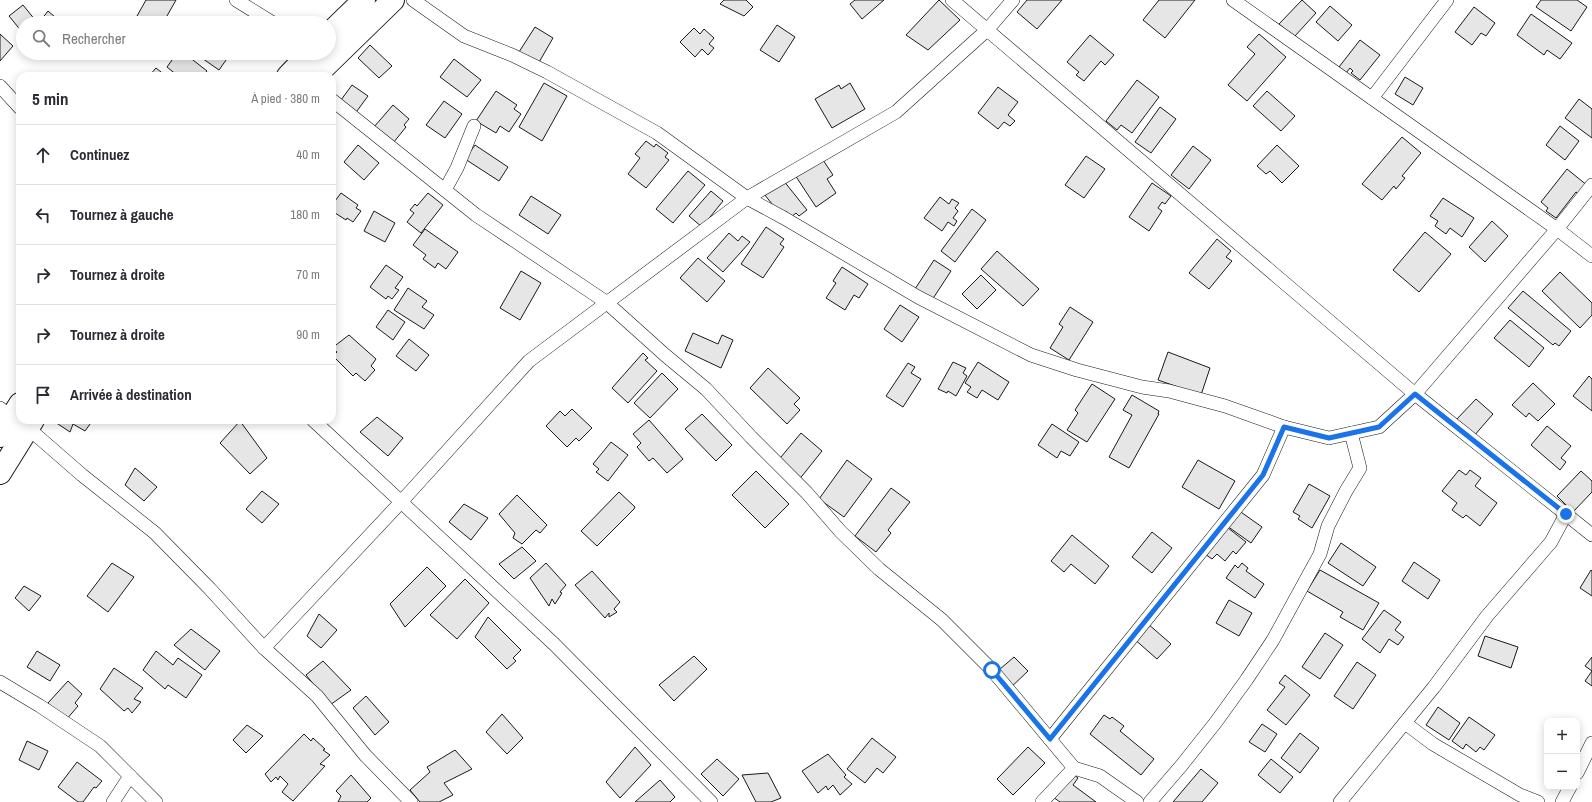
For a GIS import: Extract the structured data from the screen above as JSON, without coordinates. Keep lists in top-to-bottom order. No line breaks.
{"page":{"search":"Rechercher","heading":["5 min","À pied · 380 m"],"list":[["Continuez","40 m"],["Tournez à gauche","180 m"],["Tournez à droite","70 m"],["Tournez à droite","90 m"],"Arrivée à destination"],"map_buttons":["+","−"]}}
